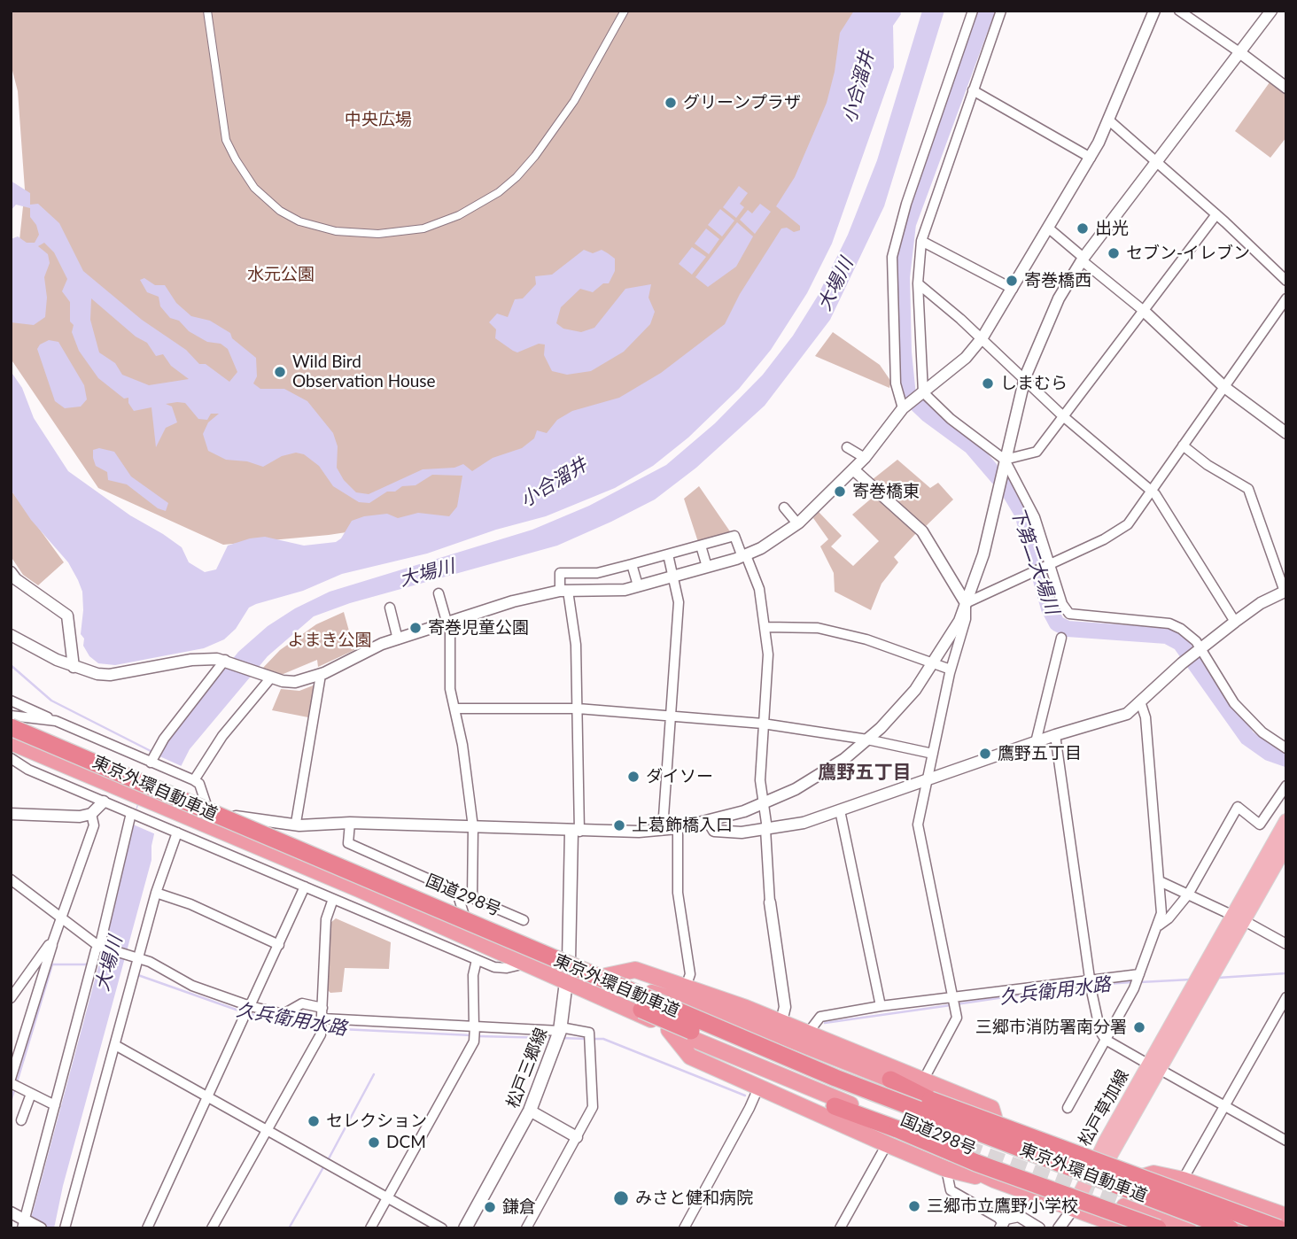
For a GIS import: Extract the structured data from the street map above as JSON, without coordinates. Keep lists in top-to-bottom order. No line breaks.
{"streets":{"highway":["東京外環自動車道","国道298号"],"main road":["松戸三郷線","松戸草加線"]},"crossings":[["東京外環自動車道","国道298号"],["国道298号","松戸三郷線"],["国道298号","松戸草加線"]],"districts":["鷹野五丁目"],"water":["小合溜井","大場川","下第二大場川","久兵衛用水路"],"parks":["中央広場","水元公園","よまき公園"],"places":["グリーンプラザ","出光","セブン-イレブン","寄巻橋西","Wild Bird Observation House","しまむら","寄巻橋東","寄巻児童公園","鷹野五丁目","ダイソー","上葛飾橋入口","三郷市消防署南分署","セレクション","DCM","みさと健和病院","三郷市立鷹野小学校","鎌倉"]}
